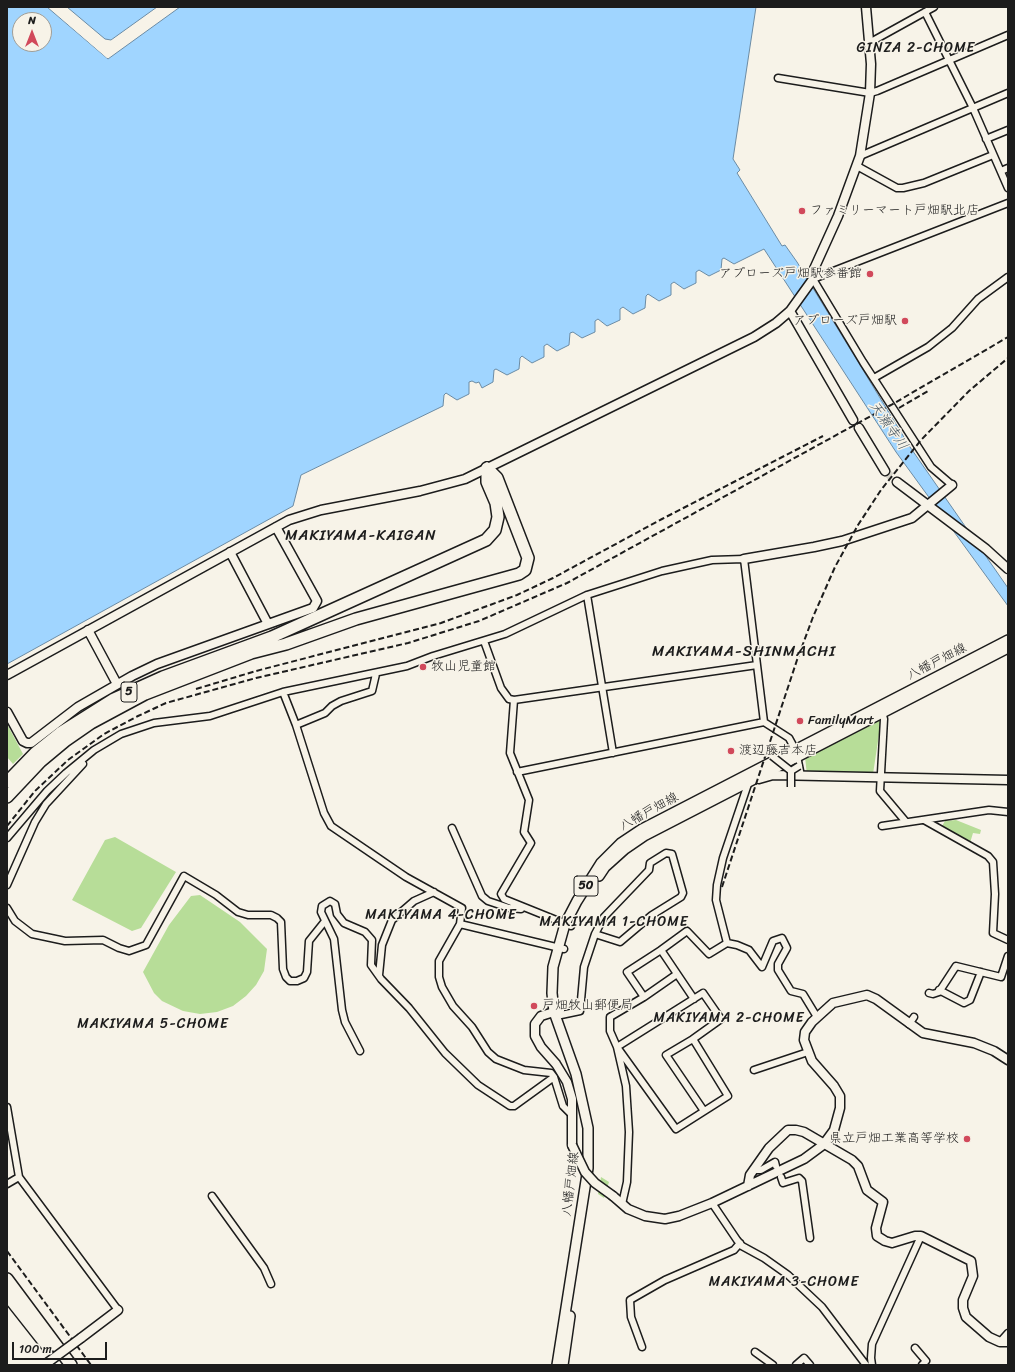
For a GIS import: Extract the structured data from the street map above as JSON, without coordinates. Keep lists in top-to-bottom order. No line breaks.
{"streets":{"highway":["5"],"main road":["八幡戸畑線","50"]},"districts":["GINZA 2-CHOME","MAKIYAMA-KAIGAN","MAKIYAMA-SHINMACHI","MAKIYAMA 4-CHOME","MAKIYAMA 1-CHOME","MAKIYAMA 2-CHOME","MAKIYAMA 5-CHOME","MAKIYAMA 3-CHOME"],"water":["天瀬寺川"],"places":["ファミリーマート戸畑駅北店","アプローズ戸畑駅参番館","アプローズ戸畑駅","牧山児童館","FamilyMart","渡辺藤吉本店","戸畑牧山郵便局","県立戸畑工業高等学校"],"scale_bar":"100 m","north":"top"}
